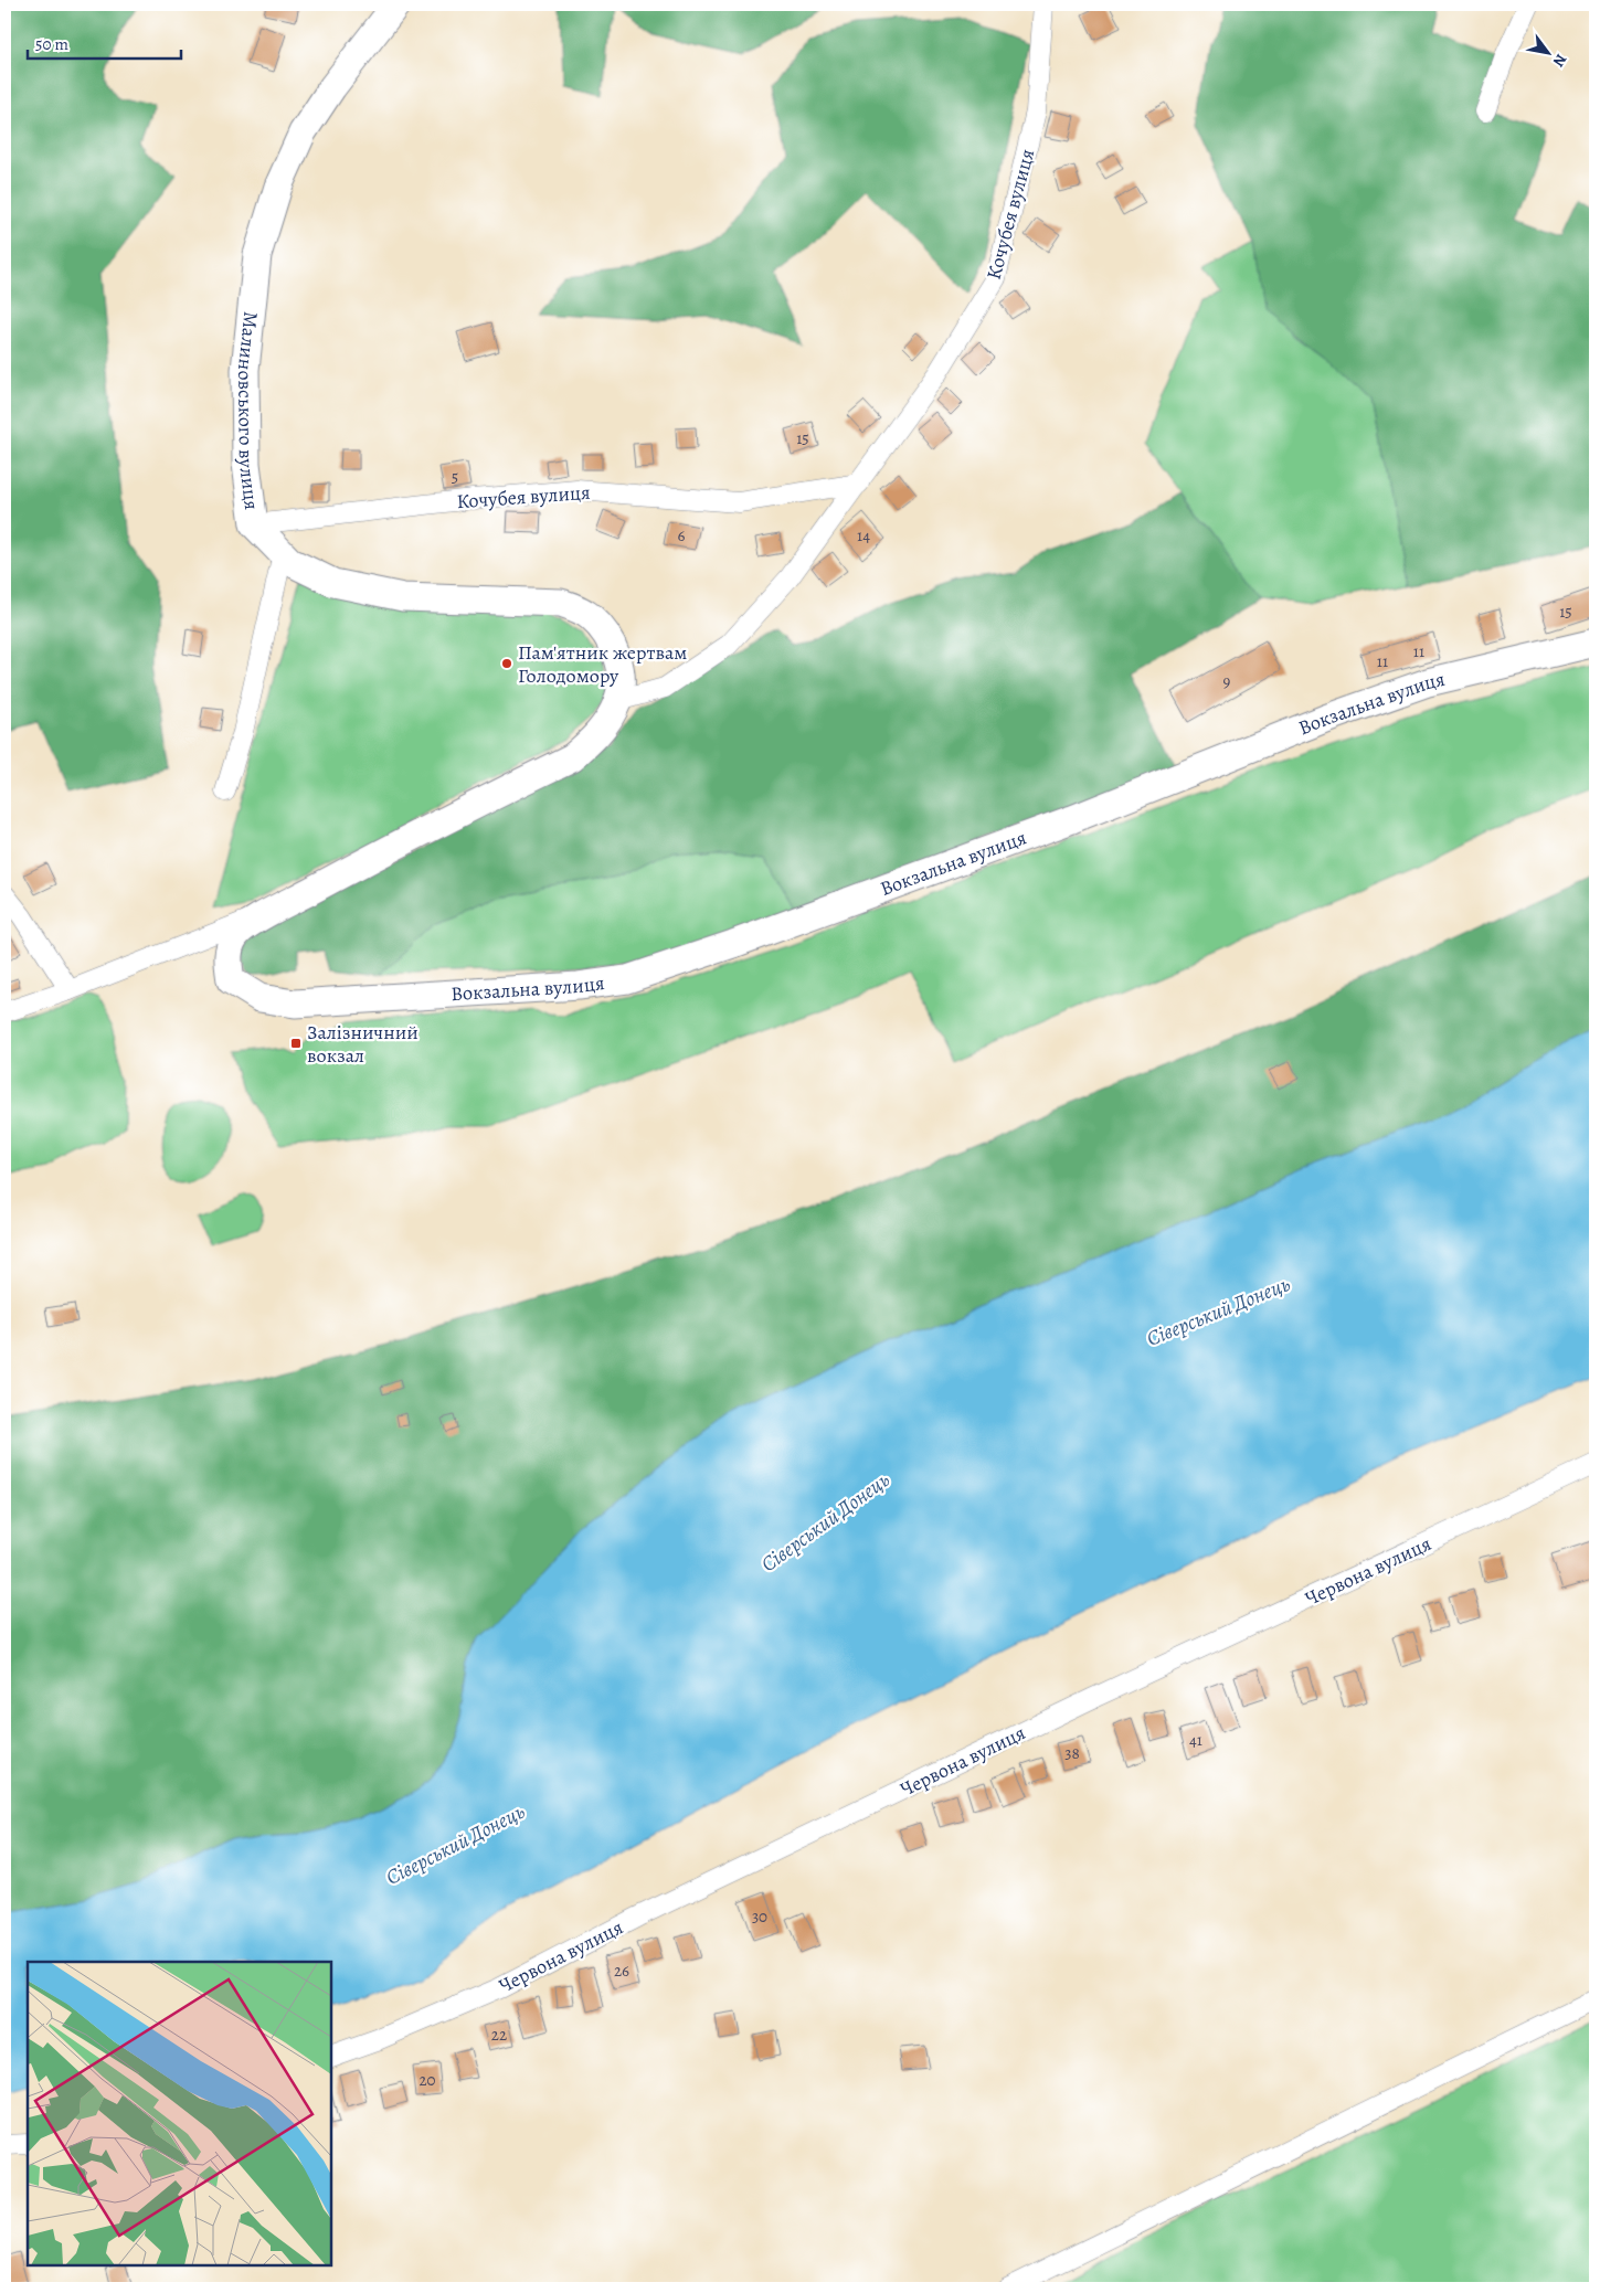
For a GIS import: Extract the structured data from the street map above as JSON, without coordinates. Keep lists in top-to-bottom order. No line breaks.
{"streets":{"main road":["Малиновського вулиця","Вокзальна вулиця"],"street":["Кочубея вулиця","Червона вулиця"]},"crossings":[["Кочубея вулиця","Малиновського вулиця"]],"water":["Сіверський Донець"],"places":{"other":["Пам'ятник жертвам Голодомору"],"transit":["Залізничний вокзал"]},"house_numbers":["15","5","6","14","15","11","11","9","41","38","30","26","22","20"],"scale_bar":"50 m","north":"bottom right"}
